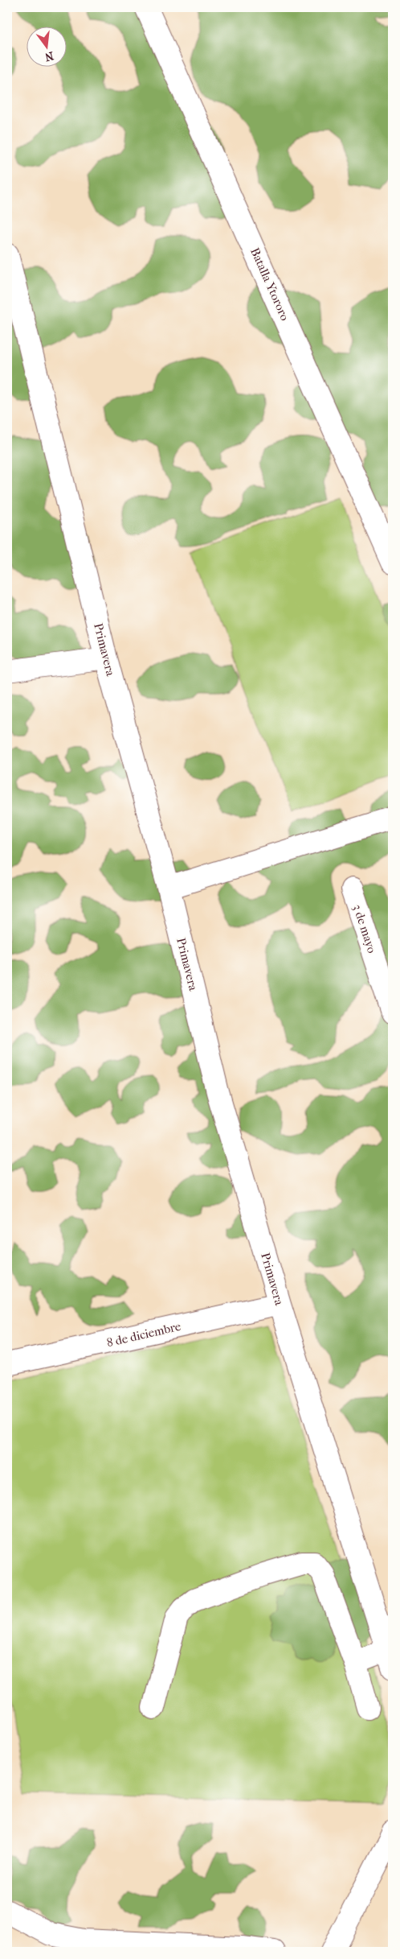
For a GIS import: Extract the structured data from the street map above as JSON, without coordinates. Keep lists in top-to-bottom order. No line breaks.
{"streets":{"street":["Batalla Ytororo","Primavera","3 de mayo","8 de diciembre"]},"crossings":[["Primavera","8 de diciembre"]],"north":"bottom"}
